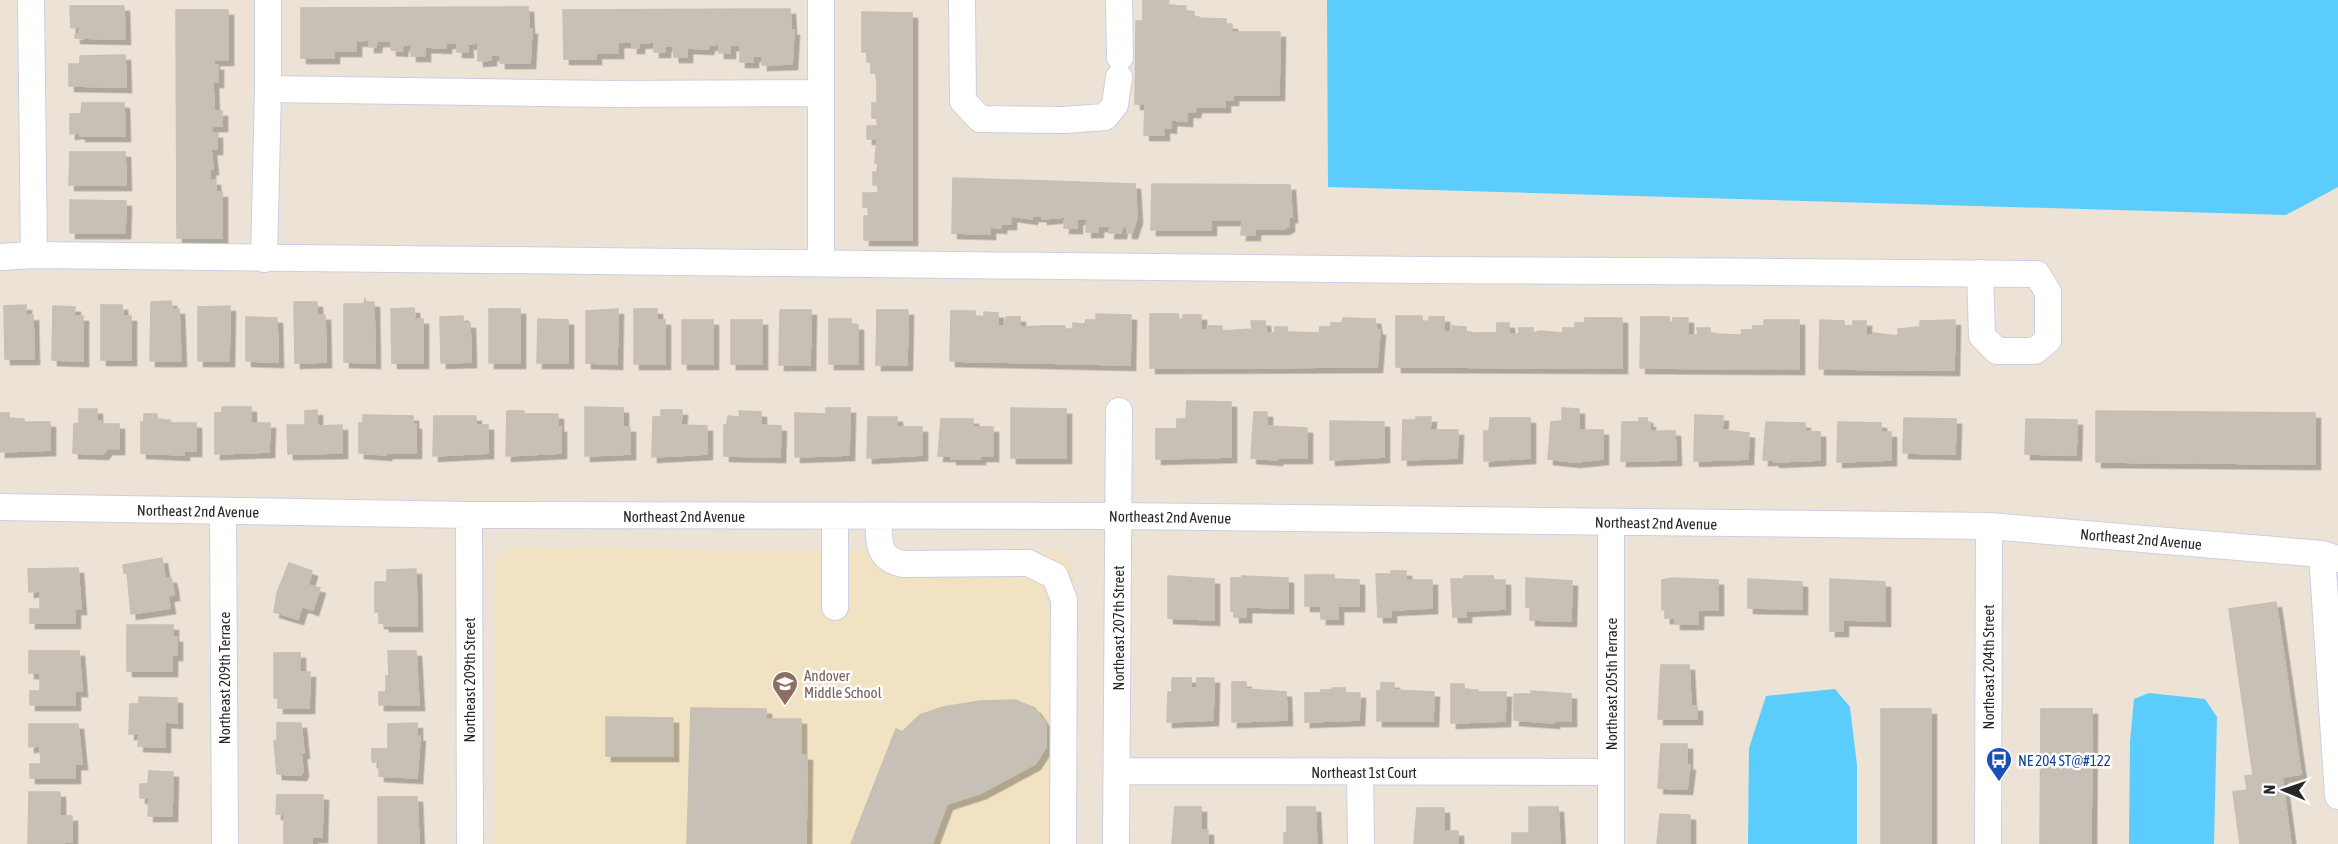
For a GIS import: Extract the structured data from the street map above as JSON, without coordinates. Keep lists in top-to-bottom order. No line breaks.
{"streets":{"street":["Northeast 2nd Avenue","Northeast 207th Street","Northeast 204th Street","Northeast 209th Terrace","Northeast 209th Street","Northeast 205th Terrace","Northeast 1st Court"]},"crossings":[["Northeast 2nd Avenue","Northeast 207th Street"],["Northeast 2nd Avenue","Northeast 204th Street"],["Northeast 2nd Avenue","Northeast 209th Terrace"],["Northeast 2nd Avenue","Northeast 209th Street"],["Northeast 2nd Avenue","Northeast 205th Terrace"],["Northeast 207th Street","Northeast 1st Court"],["Northeast 205th Terrace","Northeast 1st Court"]],"places":{"school or university":["Andover Middle School"],"bus stop":["NE 204 ST@#122"]},"north":"left"}
